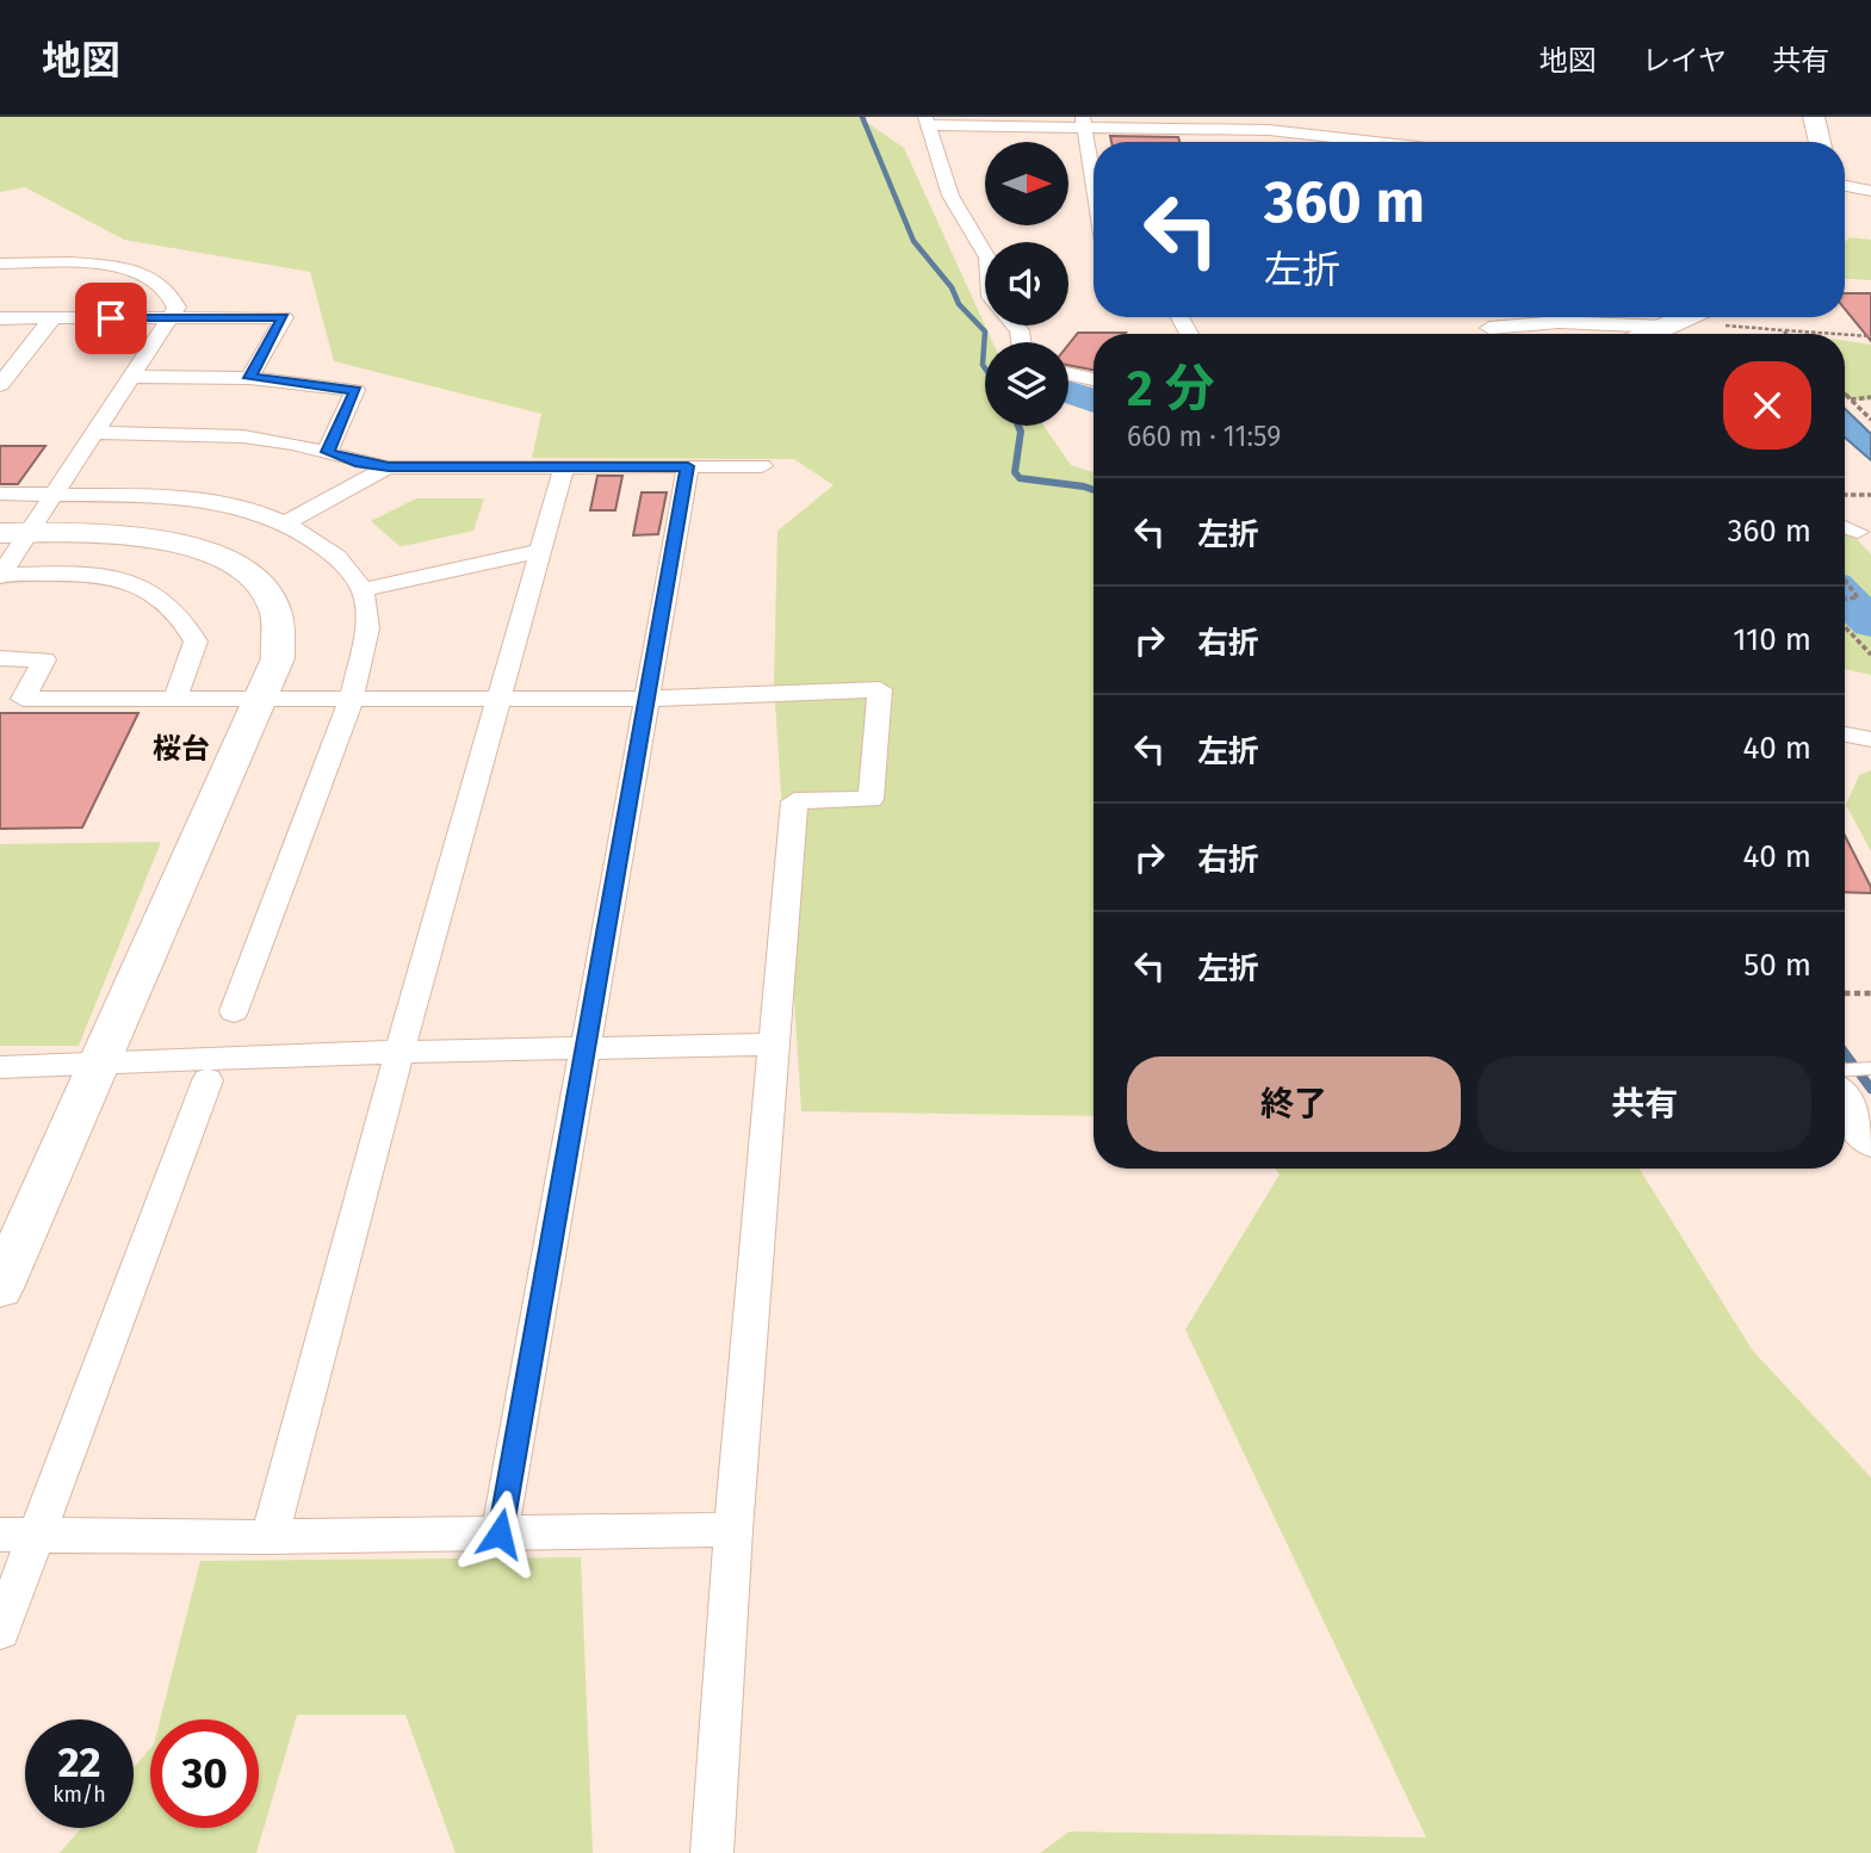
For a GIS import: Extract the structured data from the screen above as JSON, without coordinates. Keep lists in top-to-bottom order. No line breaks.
{"districts":["桜台"],"north":"right","page":{"header":"地図","nav":["地図","レイヤ","共有"],"turn":["360 m","左折"],"heading":["2 分","660 m · 11:59"],"list":[{"name":"左折","value":"360 m"},{"name":"右折","value":"110 m"},{"name":"左折","value":"40 m"},{"name":"右折","value":"40 m"},{"name":"左折","value":"50 m"}],"buttons":["終了","共有"],"speed":"22 km/h","limit":"30"}}
